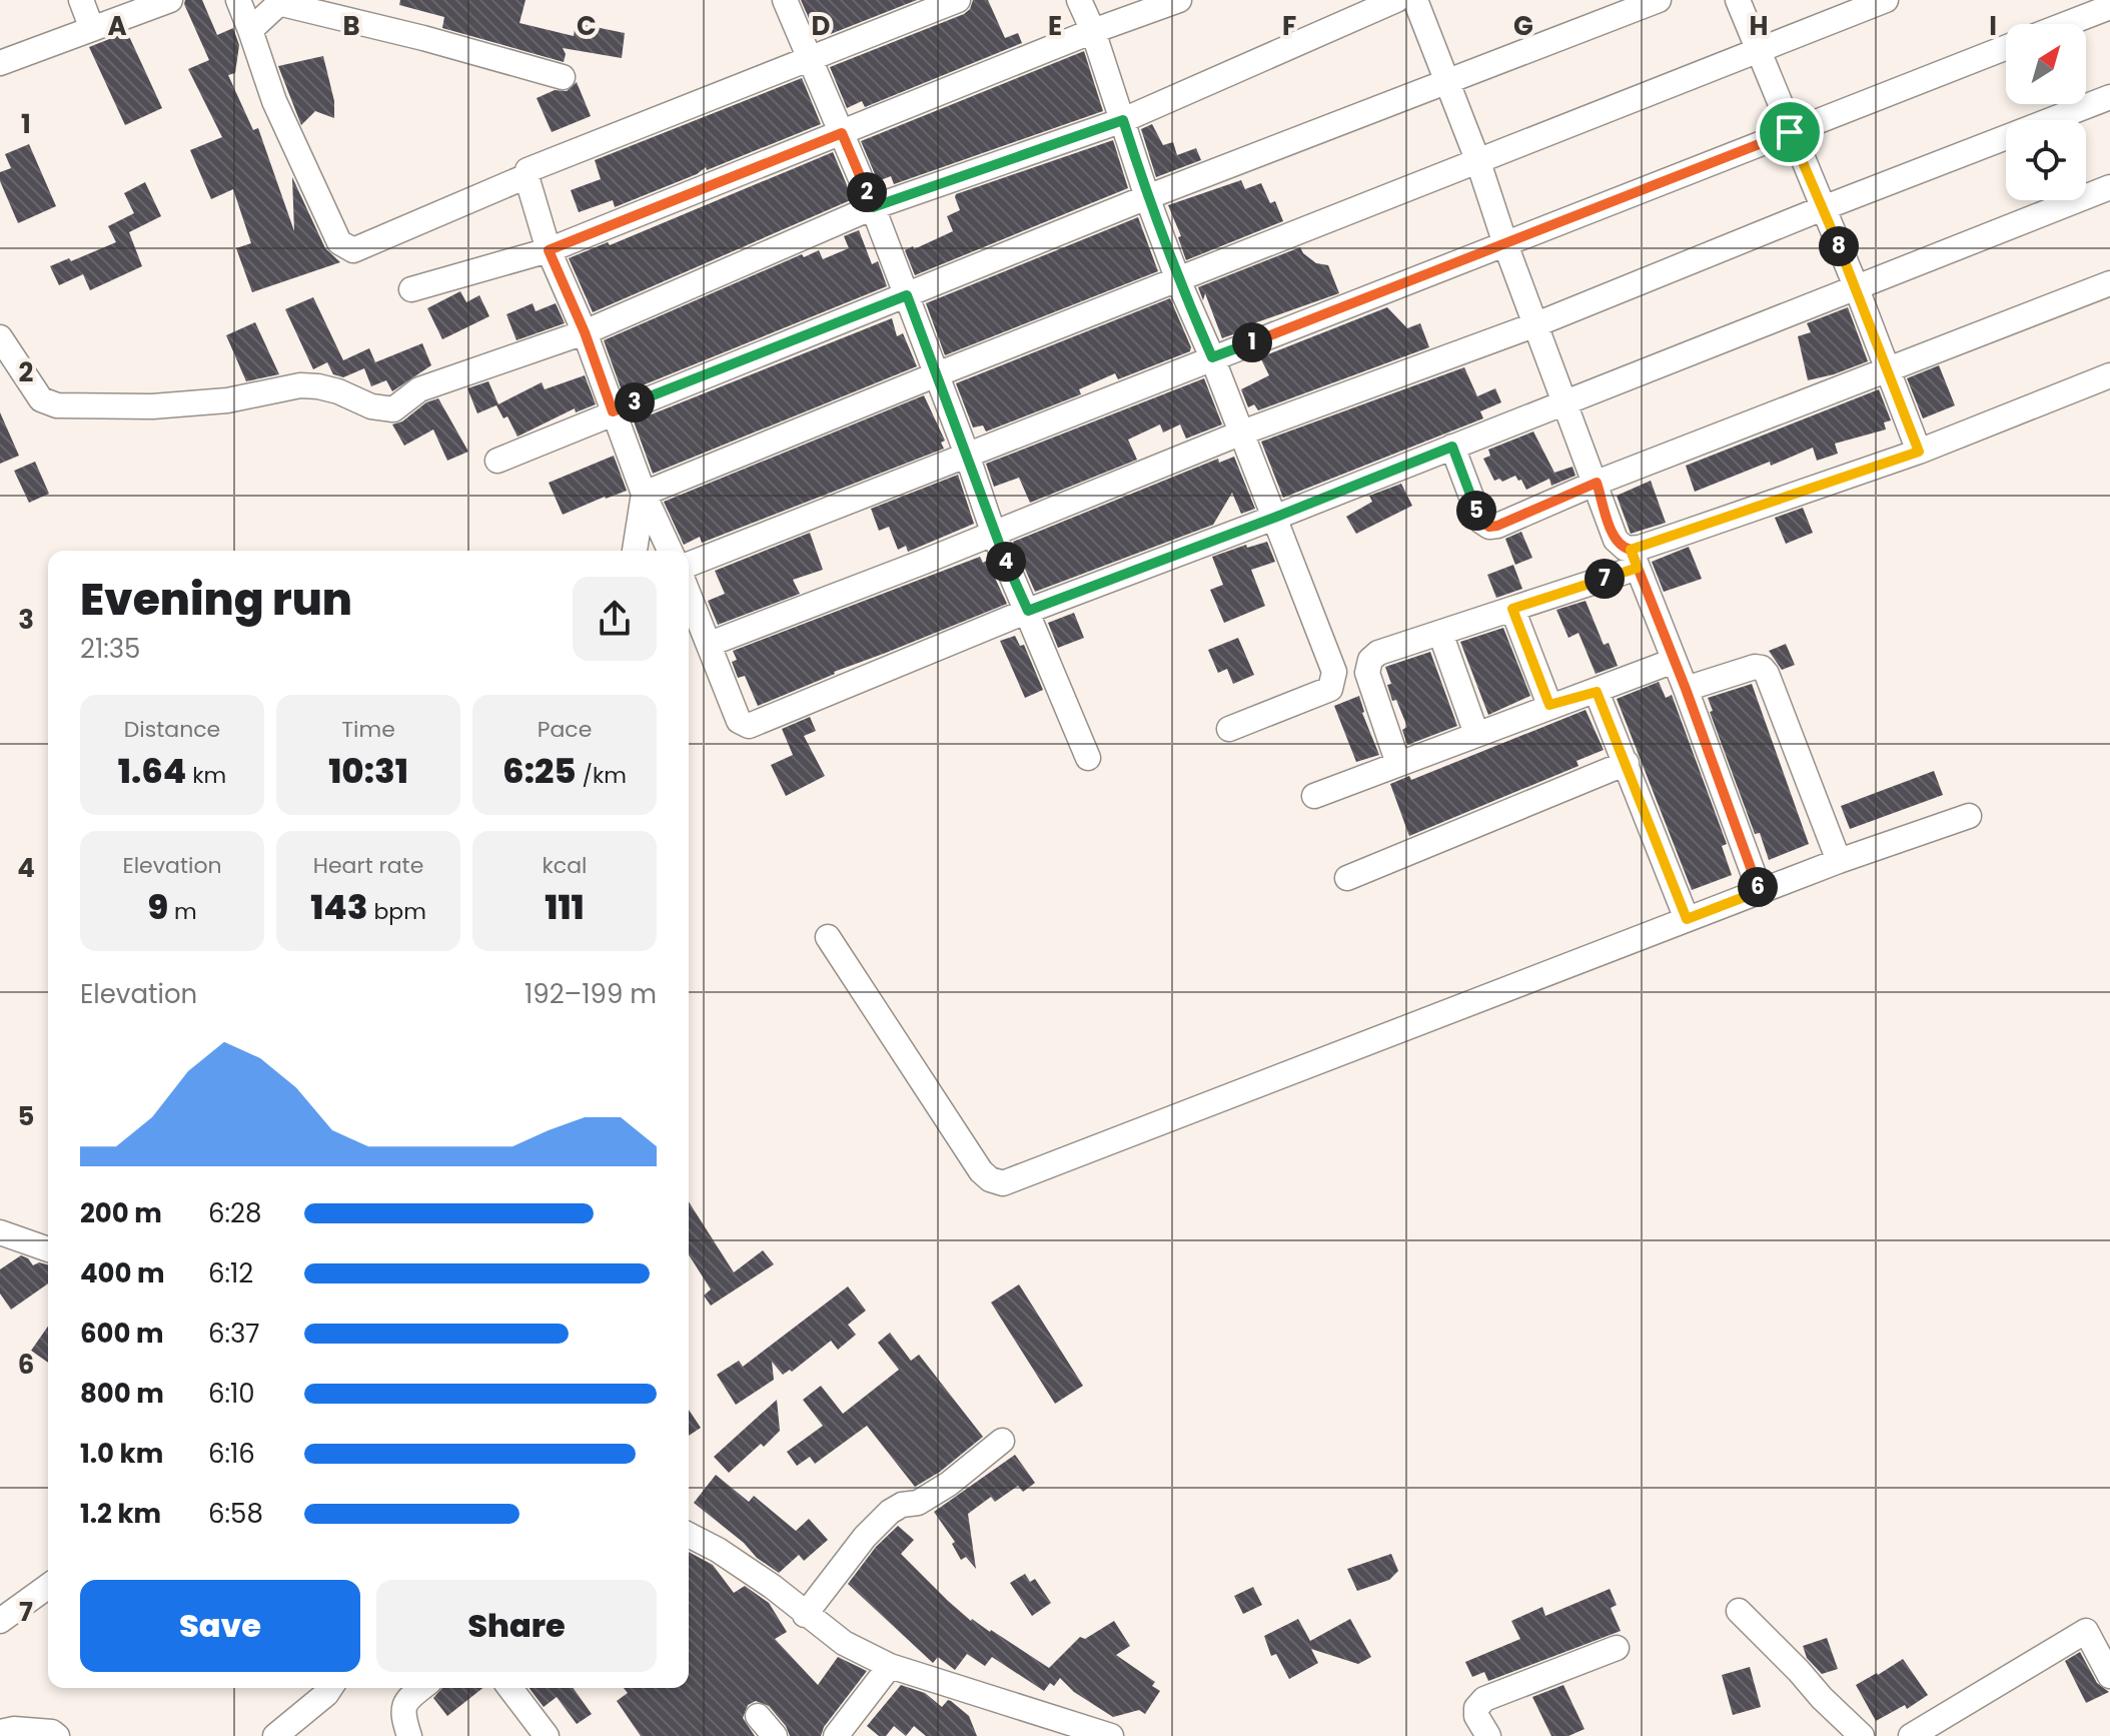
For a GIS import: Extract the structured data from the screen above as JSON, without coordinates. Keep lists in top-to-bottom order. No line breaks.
{"north":"top right","page":{"pins":["2","8","1","3","5","4","7","6"],"heading":["Evening run","21:35"],"stats":[["Distance","1.64 km"],["Time","10:31"],["Pace","6:25 /km"],["Elevation","9 m"],["Heart rate","143 bpm"],["kcal","111"]],"chart":["Elevation","192–199 m"],"list":[{"name":"200 m","note":"6:28"},{"name":"400 m","note":"6:12"},{"name":"600 m","note":"6:37"},{"name":"800 m","note":"6:10"},{"name":"1.0 km","note":"6:16"},{"name":"1.2 km","note":"6:58"}],"buttons":["Save","Share"]},"grid":{"columns":["A","B","C","D","E","F","G","H","I"],"rows":["1","2","3","4","5","6","7"]}}
